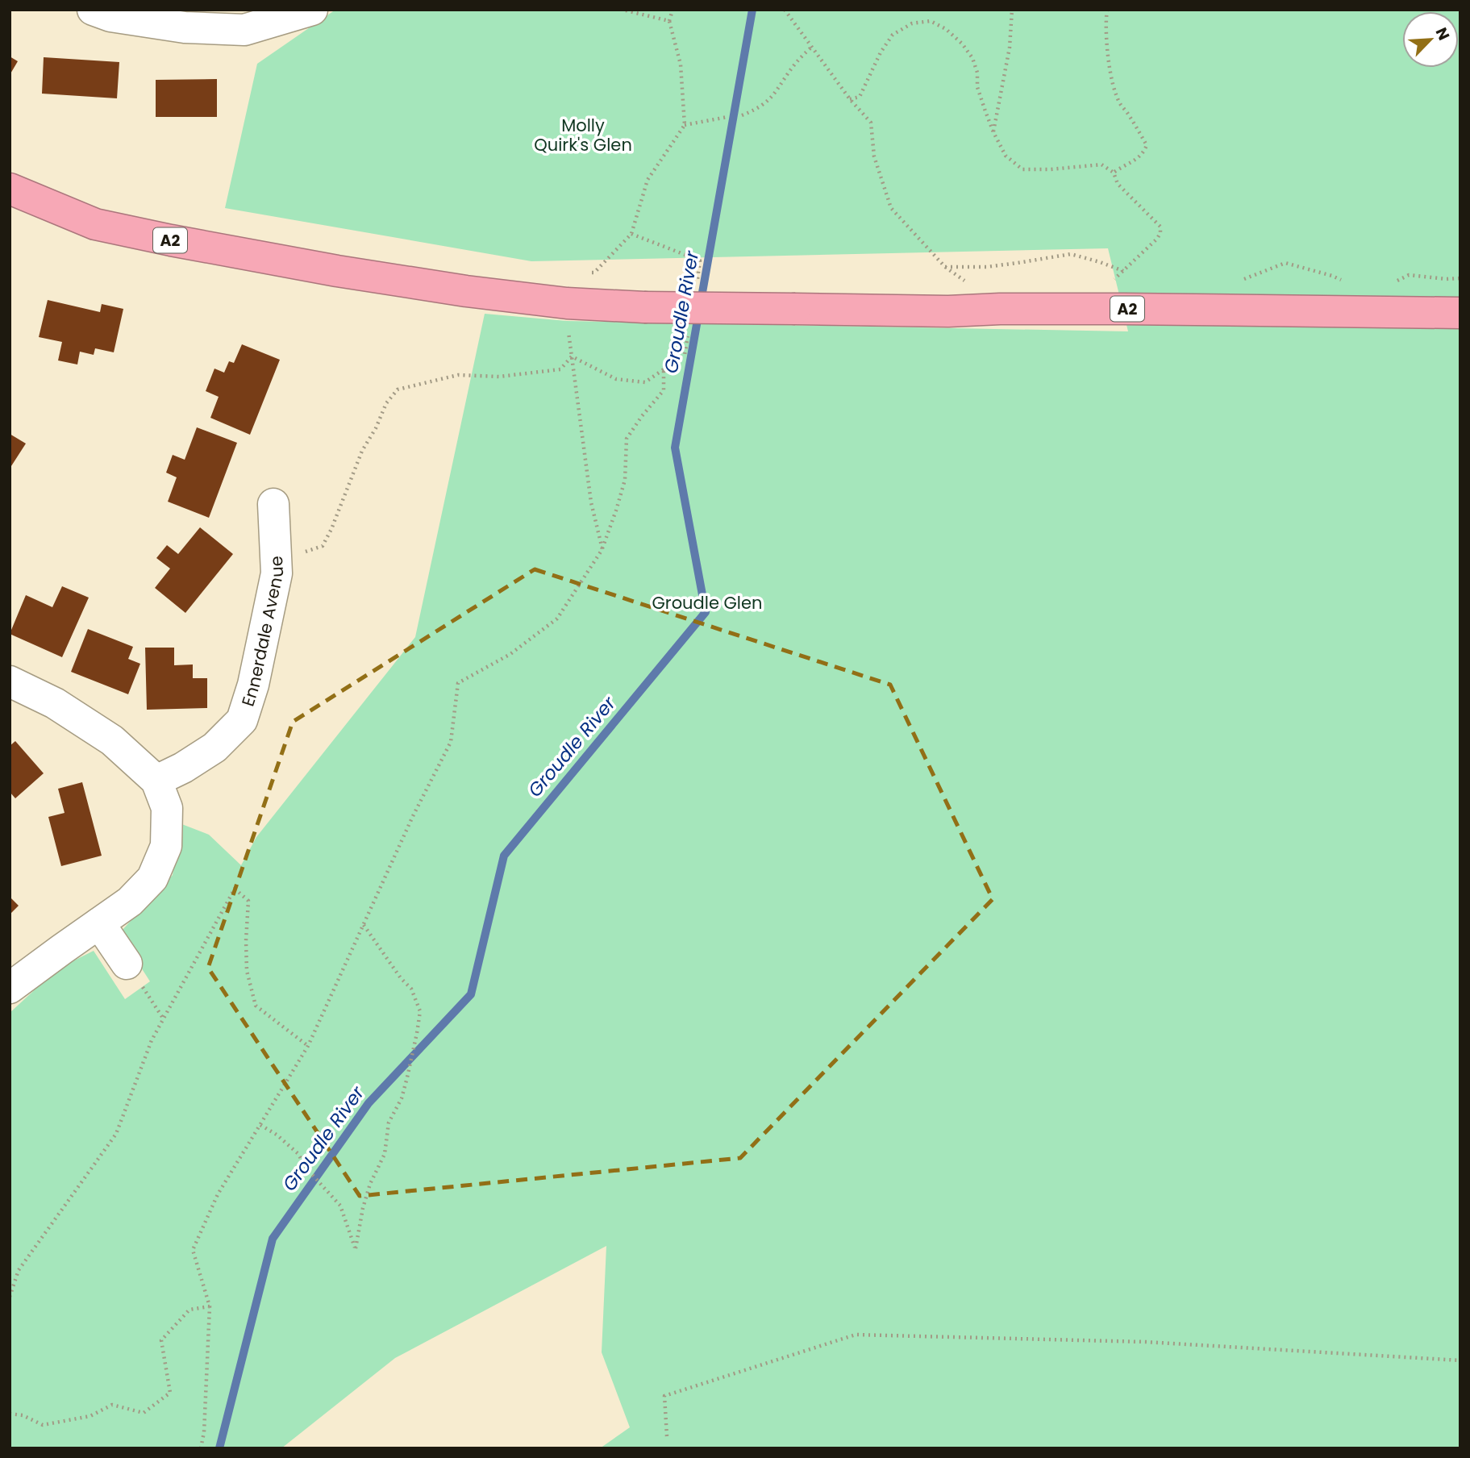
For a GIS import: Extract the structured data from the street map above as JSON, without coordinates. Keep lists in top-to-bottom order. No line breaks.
{"streets":{"highway":["A2"],"street":["Ennerdale Avenue"]},"water":["Groudle River"],"parks":["Molly Quirk's Glen","Groudle Glen"],"north":"top right"}
